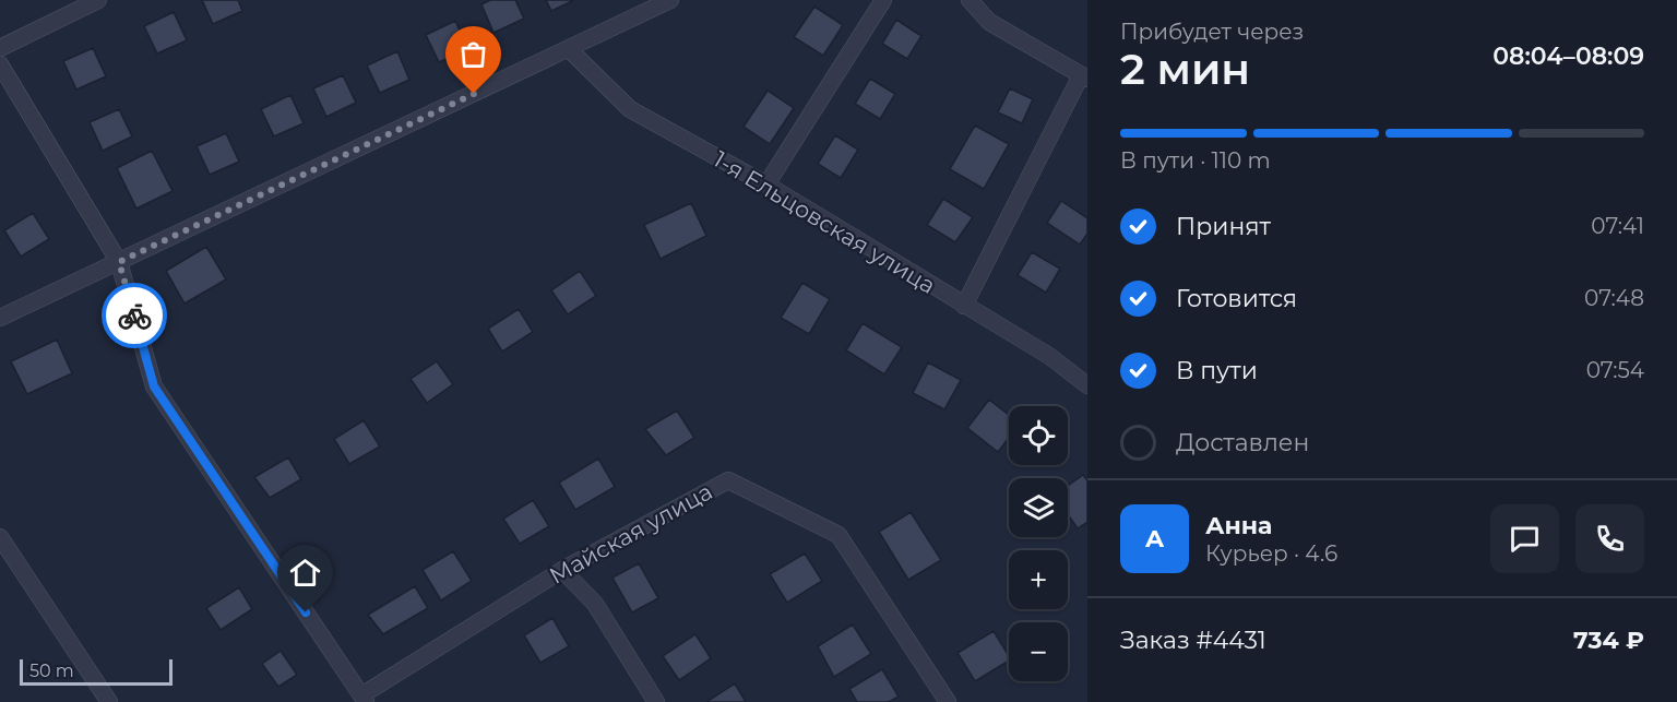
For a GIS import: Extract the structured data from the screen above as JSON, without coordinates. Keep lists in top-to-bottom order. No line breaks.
{"streets":{"street":["1-я Ельцовская улица","Майская улица"]},"scale_bar":"50 m","page":{"heading":["2 мин","Прибудет через","08:04–08:09"],"panel":["Анна","Курьер · 4.6","Заказ #4431","734 ₽"],"bar":"В пути · 110 m","list":[["Принят","07:41"],["Готовится","07:48"],["В пути","07:54"],"Доставлен"],"map_buttons":["+","−"],"round":"А","scale":"50 m"}}
